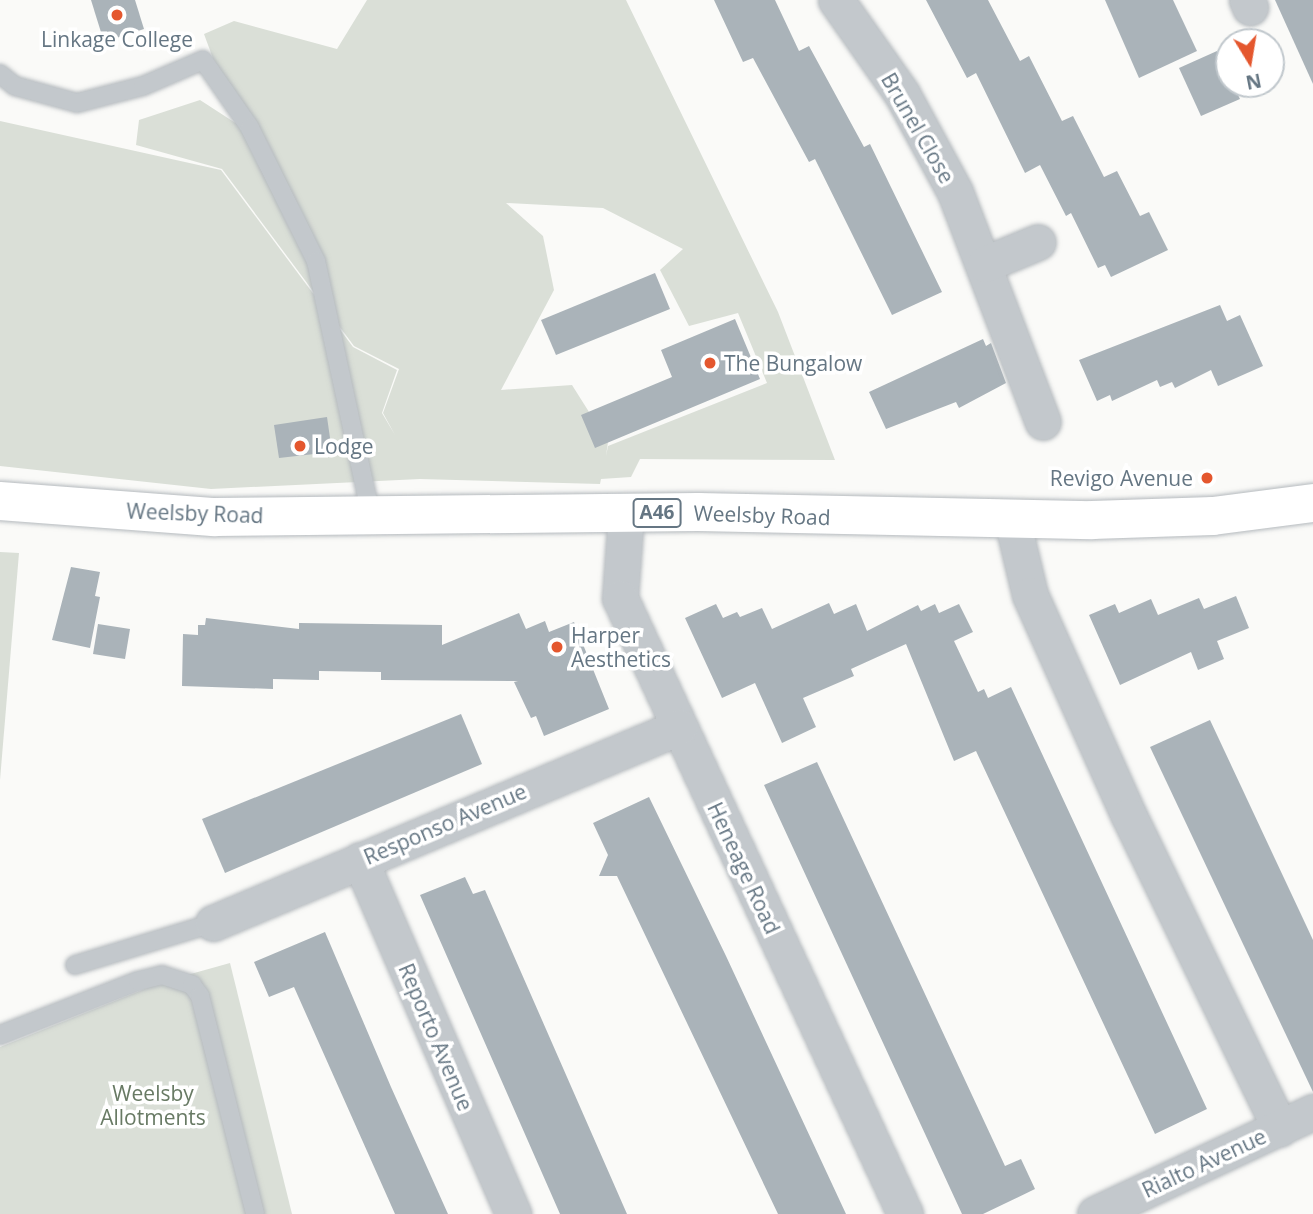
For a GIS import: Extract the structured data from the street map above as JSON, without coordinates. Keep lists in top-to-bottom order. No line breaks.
{"streets":{"main road":["Weelsby Road","A46"],"street":["Brunel Close","Responso Avenue","Heneage Road","Reporto Avenue","Rialto Avenue"]},"crossings":[["Weelsby Road","Heneage Road"],["Responso Avenue","Heneage Road"],["Responso Avenue","Reporto Avenue"]],"parks":["Weelsby Allotments"],"places":["Linkage College","The Bungalow","Lodge","Revigo Avenue","Harper Aesthetics"],"north":"bottom"}
